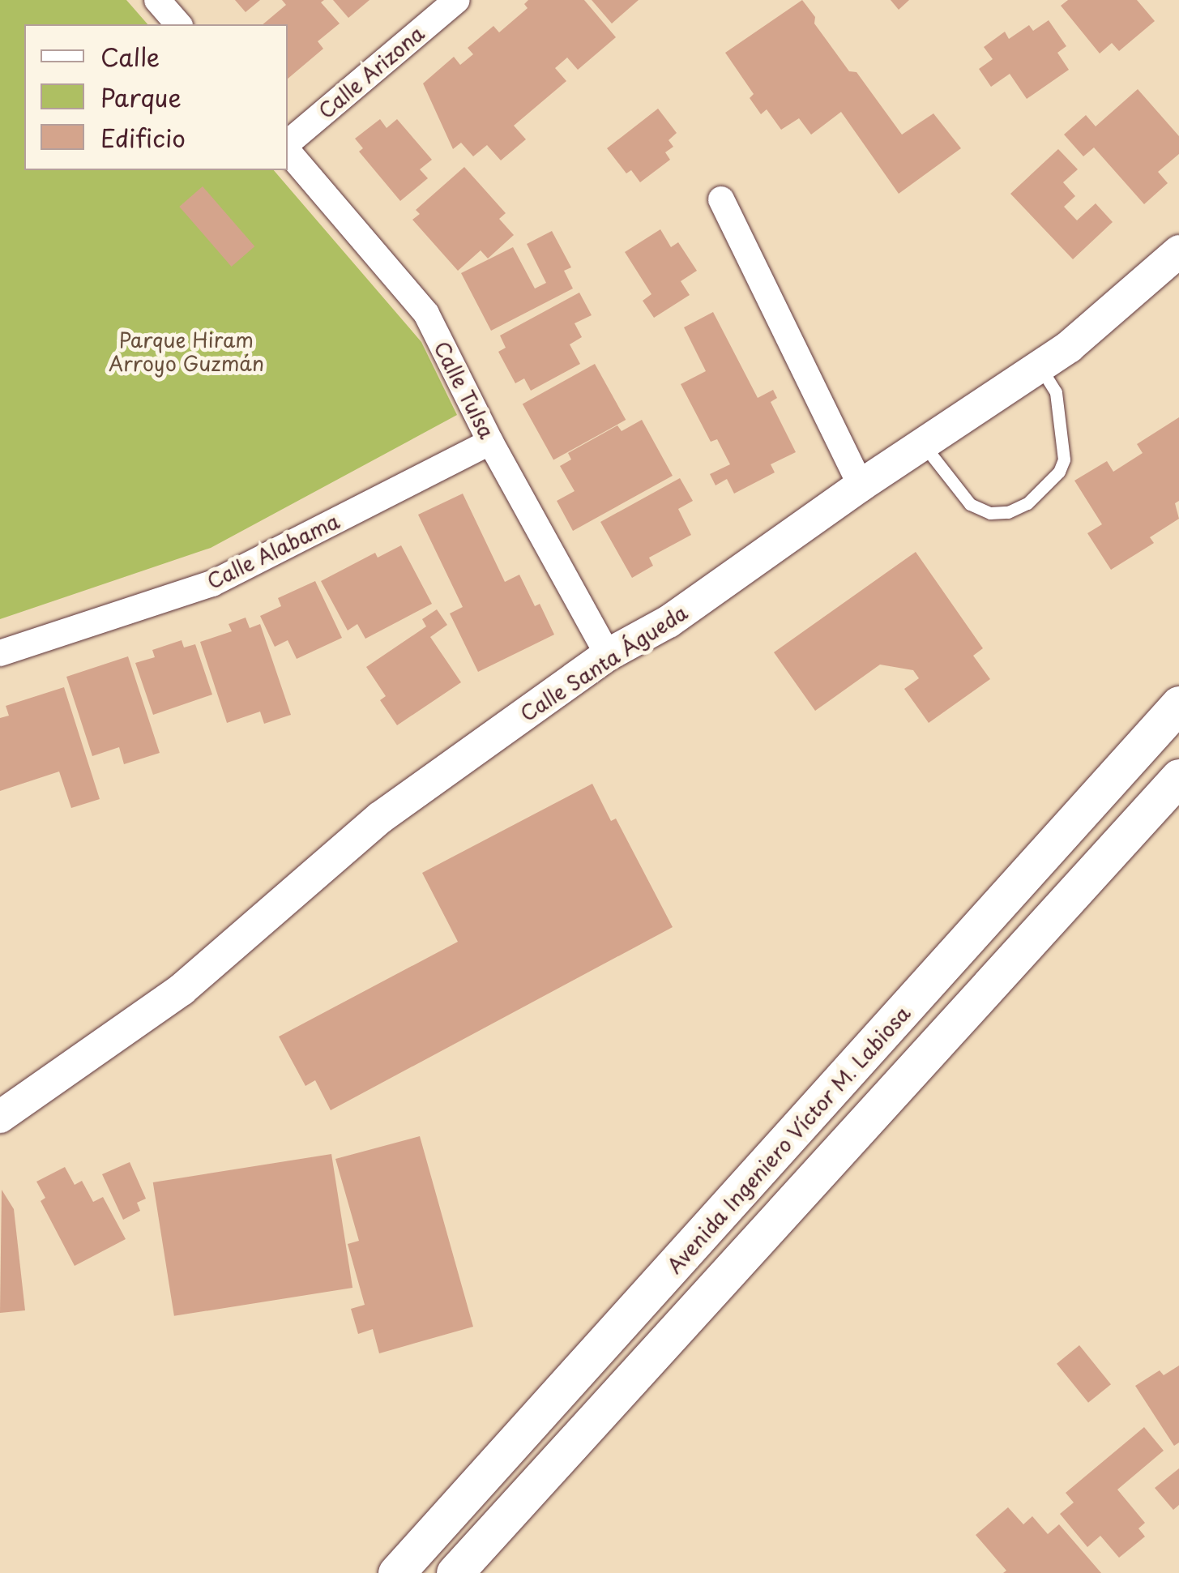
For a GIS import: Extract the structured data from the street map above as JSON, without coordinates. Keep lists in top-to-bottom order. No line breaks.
{"streets":{"main road":["Avenida Ingeniero Víctor M. Labiosa"],"street":["Calle Arizona","Calle Tulsa","Calle Alabama","Calle Santa Águeda"]},"crossings":[["Calle Tulsa","Calle Alabama"],["Calle Tulsa","Calle Santa Águeda"]],"parks":["Parque Hiram Arroyo Guzmán"],"legend":["Calle","Parque","Edificio"]}
